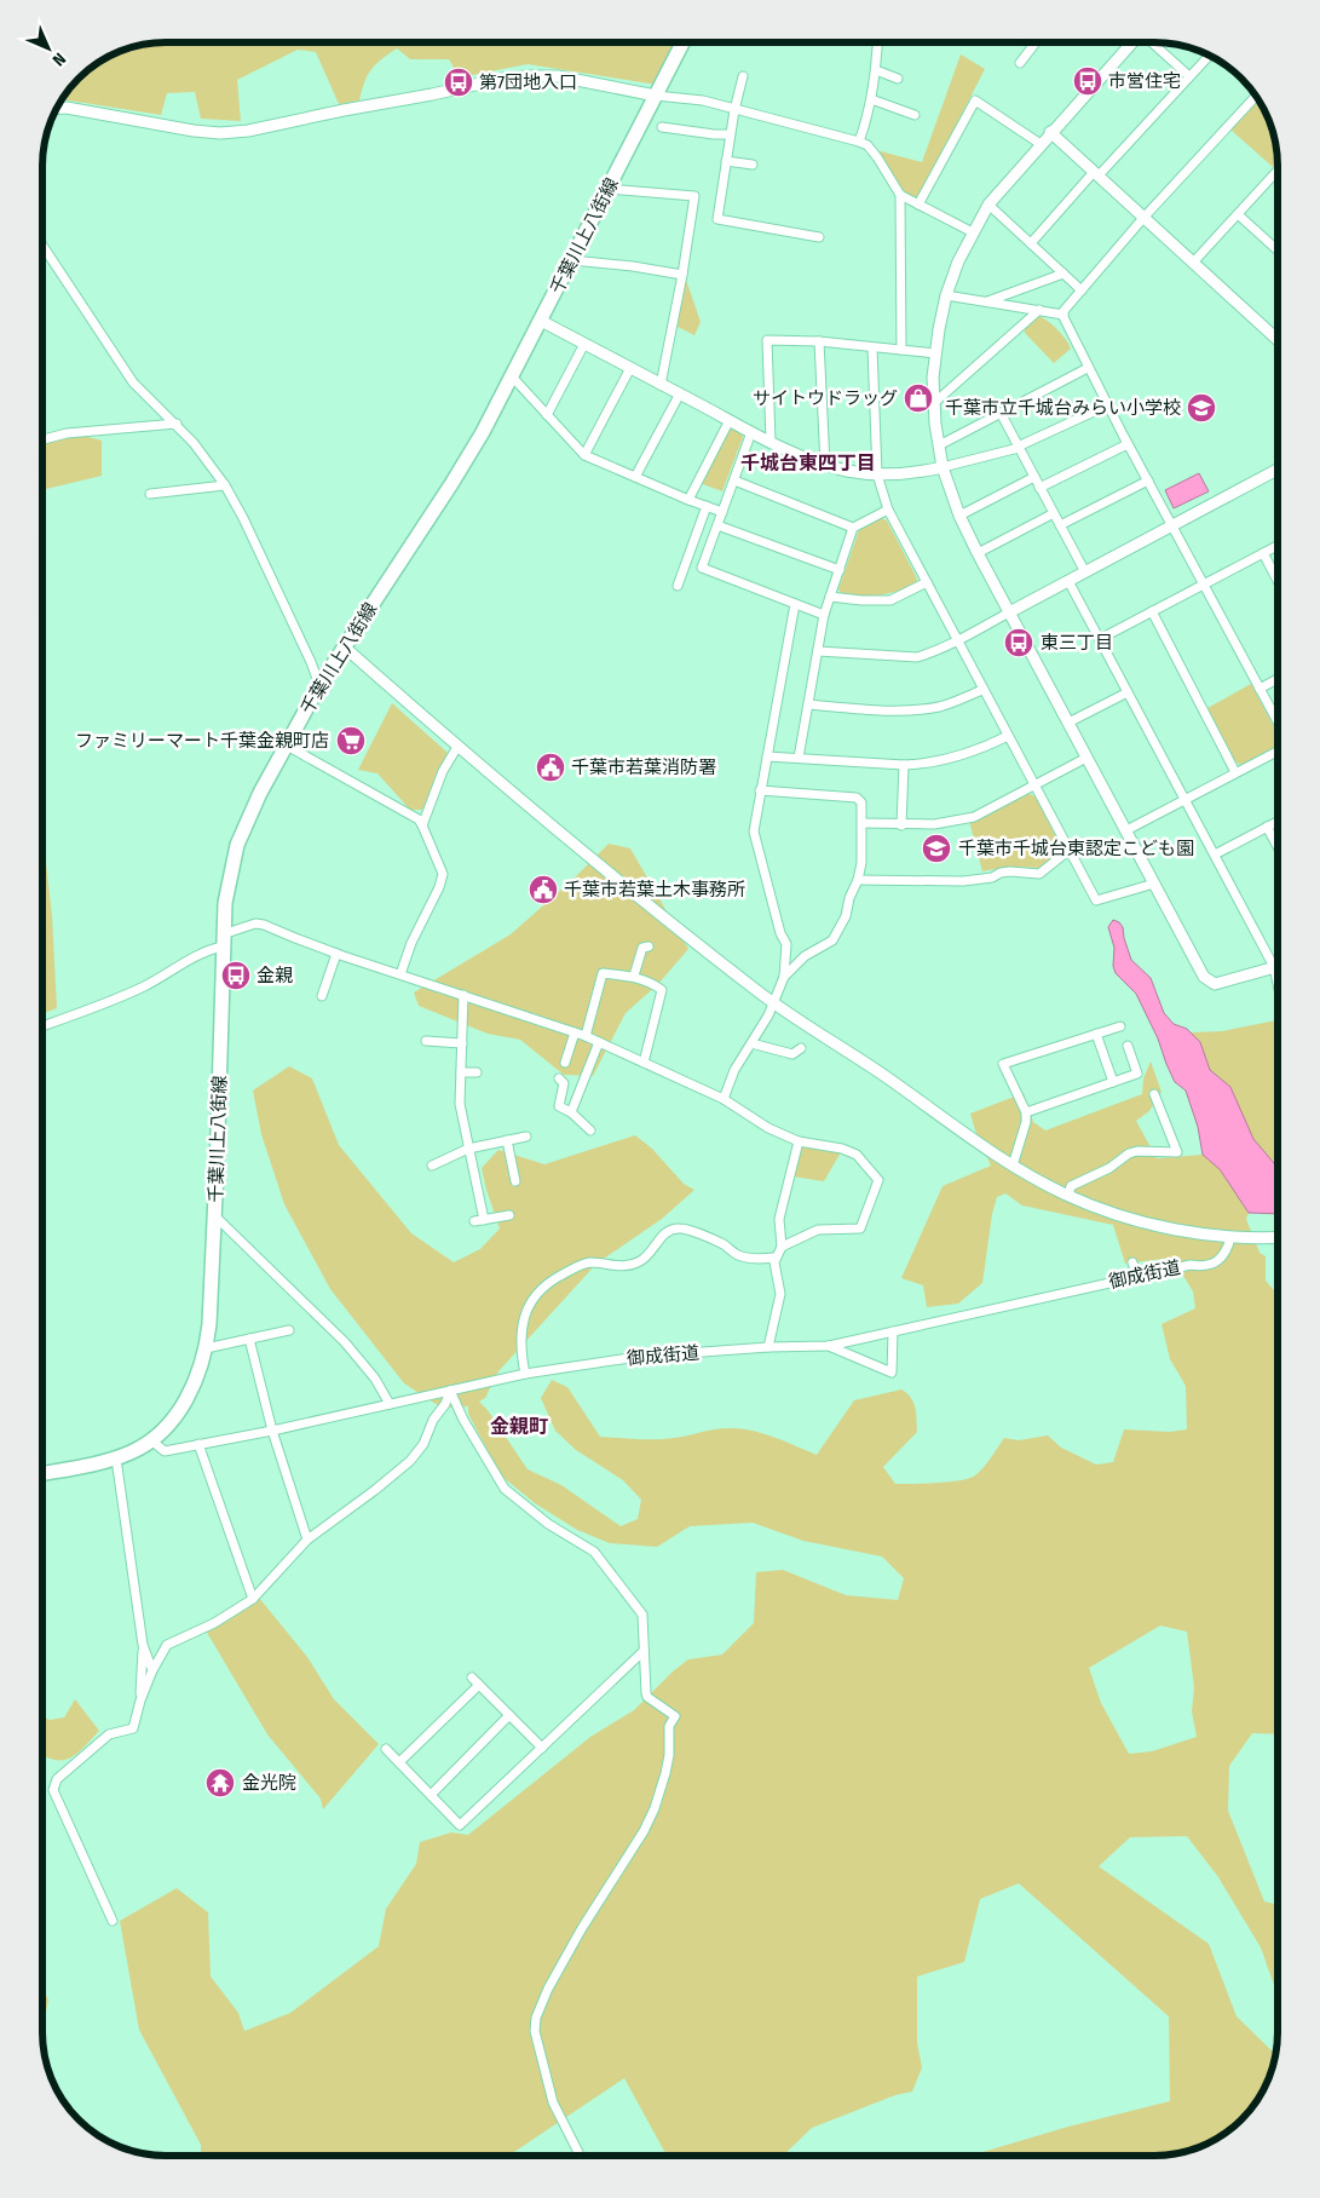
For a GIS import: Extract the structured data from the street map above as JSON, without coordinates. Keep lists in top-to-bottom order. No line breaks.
{"streets":{"main road":["千葉川上八街線"],"street":["御成街道"]},"crossings":[["千葉川上八街線","御成街道"]],"districts":["千城台東四丁目","金親町"],"places":{"bus stop":["市営住宅","第7団地入口","東三丁目","金親"],"shop":["サイトウドラッグ"],"school or university":["千葉市立千城台みらい小学校","千葉市千城台東認定こども園"],"supermarket":["ファミリーマート千葉金親町店"],"public building":["千葉市若葉消防署","千葉市若葉土木事務所"],"temple":["金光院"]},"north":"bottom right"}
